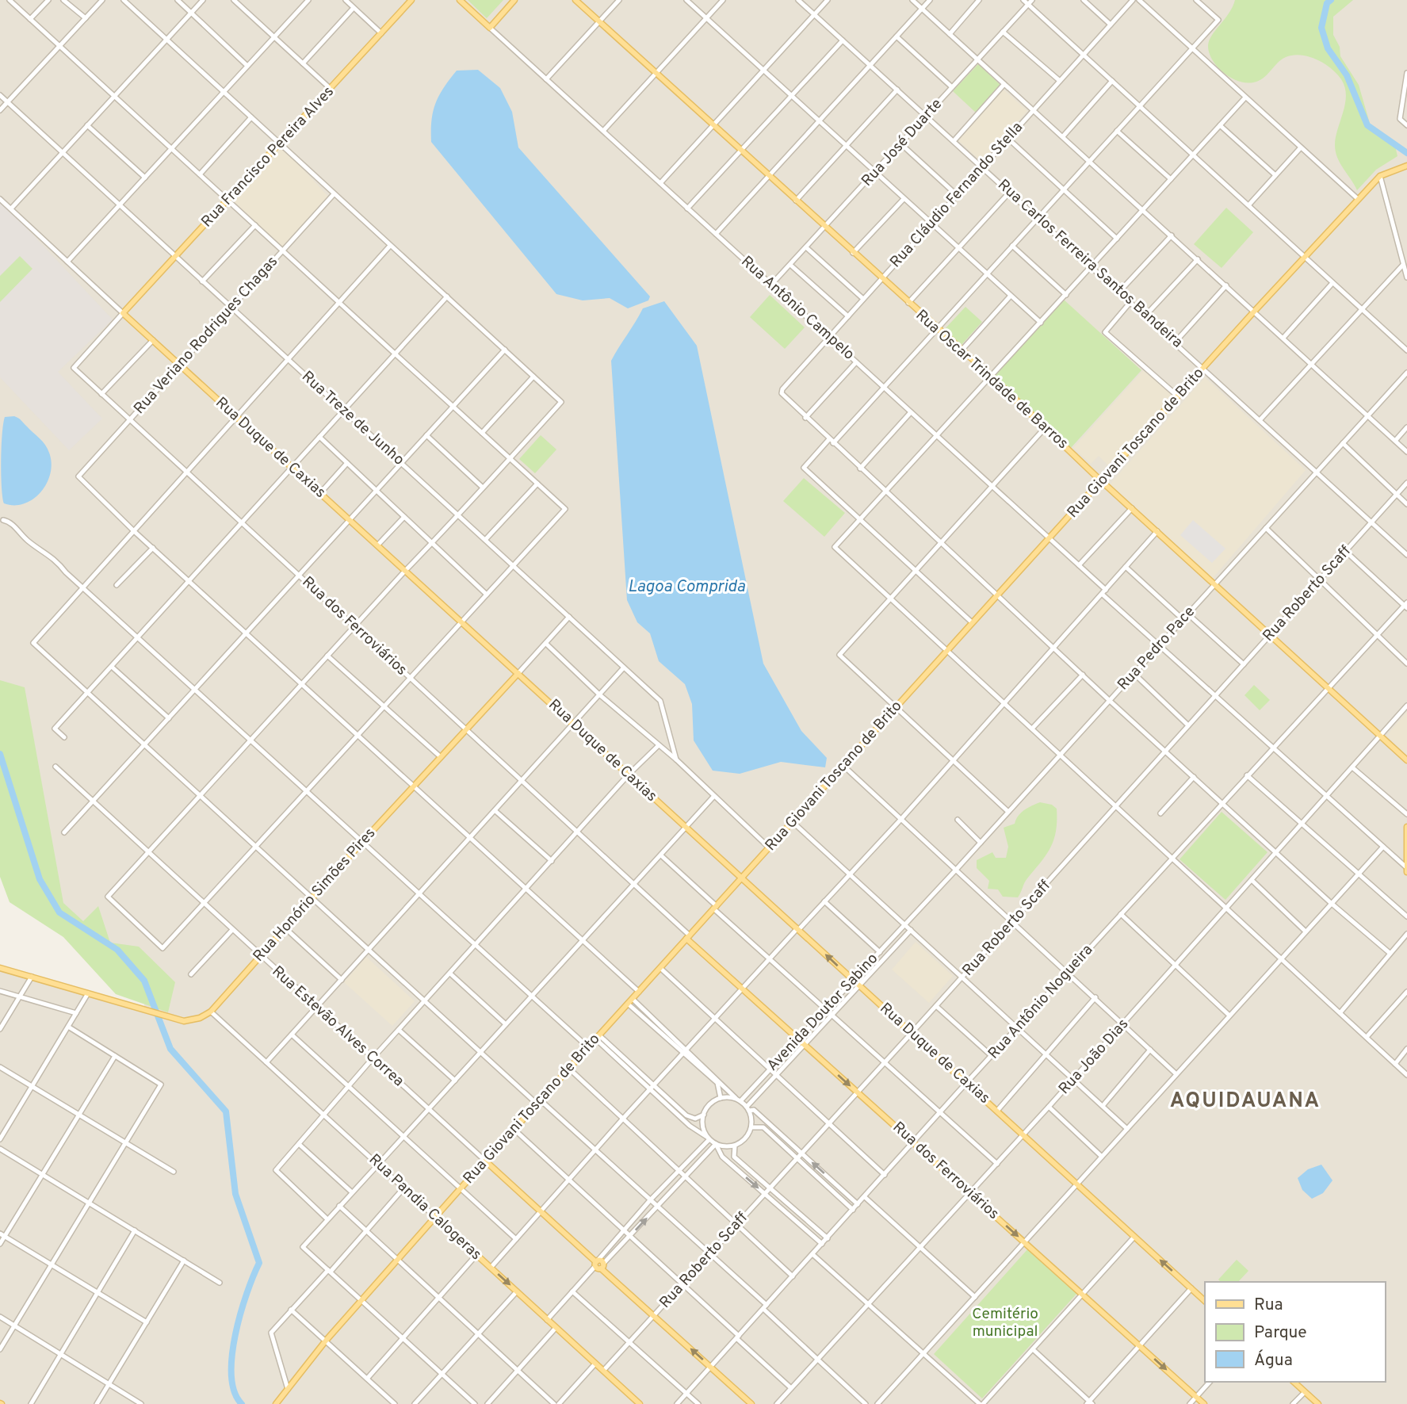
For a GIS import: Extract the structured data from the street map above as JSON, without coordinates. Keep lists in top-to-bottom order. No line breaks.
{"streets":{"main road":["Rua Francisco Pereira Alves","Rua Oscar Trindade de Barros","Rua Giovani Toscano de Brito","Rua Duque de Caxias","Rua dos Ferroviários","Rua Honório Simões Pires","Rua Estevão Alves Correa","Rua Pandia Calogeras"],"street":["Rua José Duarte","Rua Cláudio Fernando Stella","Rua Carlos Ferreira Santos Bandeira","Rua Antônio Campelo","Rua Veriano Rodrigues Chagas","Rua Treze de Junho","Rua Roberto Scaff","Rua Pedro Pace","Rua Antônio Nogueira","Avenida Doutor Sabino","Rua João Dias"]},"crossings":[["Rua José Duarte","Rua Carlos Ferreira Santos Bandeira"],["Rua José Duarte","Rua Antônio Campelo"],["Rua José Duarte","Rua Oscar Trindade de Barros"],["Rua Francisco Pereira Alves","Rua Treze de Junho"],["Rua Francisco Pereira Alves","Rua Duque de Caxias"],["Rua Francisco Pereira Alves","Rua dos Ferroviários"],["Rua Cláudio Fernando Stella","Rua Carlos Ferreira Santos Bandeira"],["Rua Cláudio Fernando Stella","Rua Antônio Campelo"],["Rua Cláudio Fernando Stella","Rua Oscar Trindade de Barros"],["Rua Carlos Ferreira Santos Bandeira","Rua Giovani Toscano de Brito"],["Rua Carlos Ferreira Santos Bandeira","Rua Roberto Scaff"],["Rua Carlos Ferreira Santos Bandeira","Rua Pedro Pace"],["Rua Antônio Campelo","Rua Giovani Toscano de Brito"],["Rua Veriano Rodrigues Chagas","Rua Treze de Junho"],["Rua Veriano Rodrigues Chagas","Rua Duque de Caxias"],["Rua Veriano Rodrigues Chagas","Rua dos Ferroviários"],["Rua Oscar Trindade de Barros","Rua Giovani Toscano de Brito"],["Rua Oscar Trindade de Barros","Rua Roberto Scaff"],["Rua Oscar Trindade de Barros","Rua Pedro Pace"],["Rua Oscar Trindade de Barros","Rua Antônio Nogueira"],["Rua Oscar Trindade de Barros","Rua João Dias"],["Rua Treze de Junho","Rua Honório Simões Pires"],["Rua Giovani Toscano de Brito","Rua Duque de Caxias"],["Rua Giovani Toscano de Brito","Rua dos Ferroviários"],["Rua Giovani Toscano de Brito","Rua Estevão Alves Correa"],["Rua Giovani Toscano de Brito","Rua Pandia Calogeras"],["Rua Duque de Caxias","Rua Roberto Scaff"],["Rua Duque de Caxias","Rua dos Ferroviários"],["Rua Duque de Caxias","Rua Honório Simões Pires"],["Rua Duque de Caxias","Rua Antônio Nogueira"],["Rua Duque de Caxias","Avenida Doutor Sabino"],["Rua Duque de Caxias","Rua João Dias"],["Rua Roberto Scaff","Rua dos Ferroviários"],["Rua Roberto Scaff","Rua Estevão Alves Correa"],["Rua Roberto Scaff","Rua Pandia Calogeras"],["Rua dos Ferroviários","Rua Honório Simões Pires"],["Rua dos Ferroviários","Rua Antônio Nogueira"],["Rua dos Ferroviários","Avenida Doutor Sabino"],["Rua dos Ferroviários","Rua João Dias"],["Rua Pedro Pace","Avenida Doutor Sabino"],["Rua Honório Simões Pires","Rua Estevão Alves Correa"],["Rua Honório Simões Pires","Rua Pandia Calogeras"],["Rua Antônio Nogueira","Rua Estevão Alves Correa"]],"districts":["AQUIDAUANA"],"water":["Lagoa Comprida"],"parks":["Cemitério municipal"],"legend":["Rua","Parque","Água"]}
